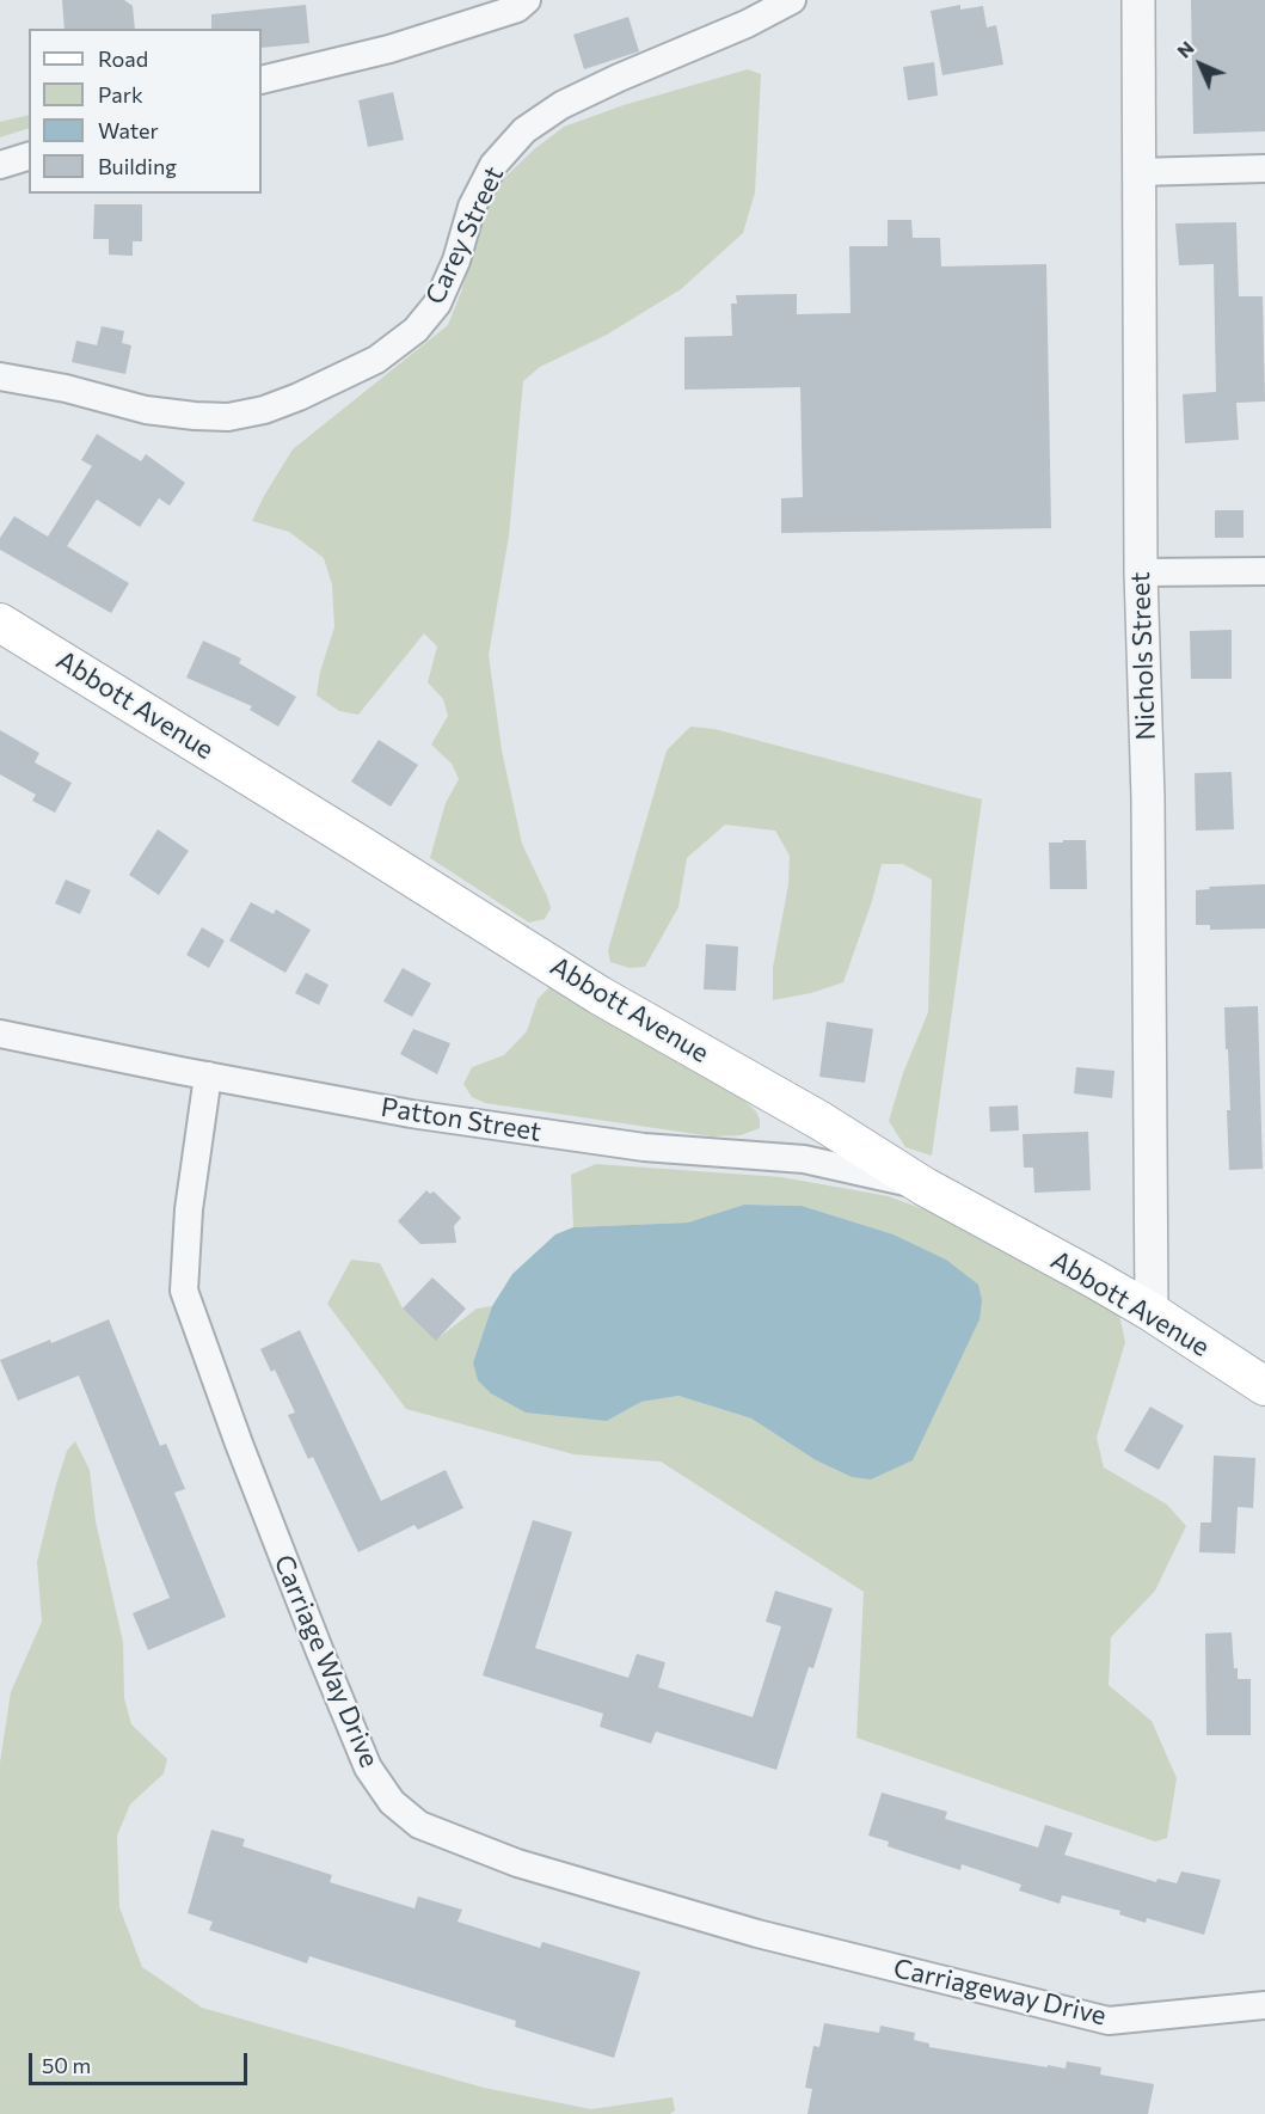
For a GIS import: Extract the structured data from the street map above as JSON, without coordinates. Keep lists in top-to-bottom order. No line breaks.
{"streets":{"main road":["Abbott Avenue"],"street":["Carey Street","Nichols Street","Patton Street","Carriage Way Drive","Carriageway Drive"]},"crossings":[["Nichols Street","Abbott Avenue"],["Abbott Avenue","Patton Street"],["Patton Street","Carriage Way Drive"],["Carriage Way Drive","Carriageway Drive"]],"legend":["Road","Park","Water","Building"],"scale_bar":"50 m","north":"top left"}
